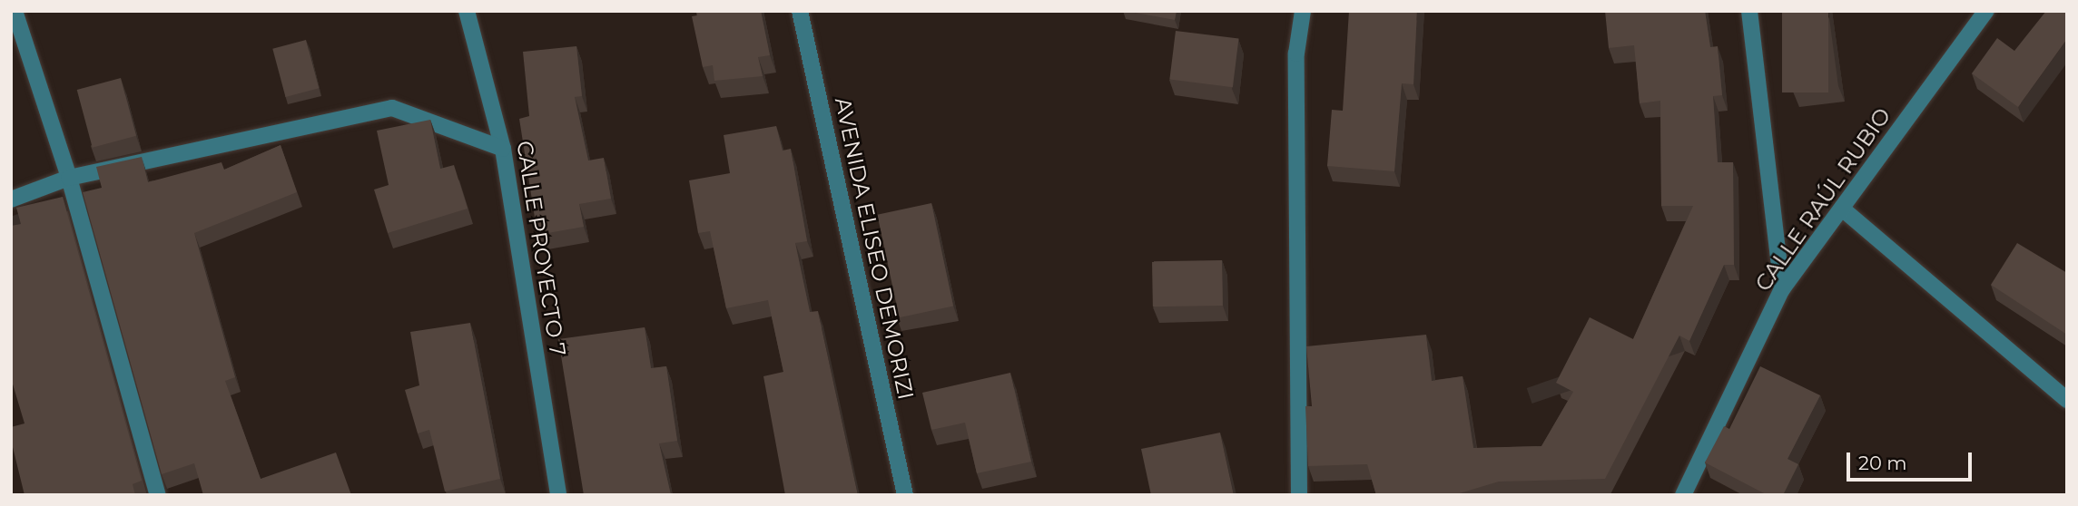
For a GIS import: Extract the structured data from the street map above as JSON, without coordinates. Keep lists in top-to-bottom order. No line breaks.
{"streets":{"street":["CALLE RAÚL RUBIO","CALLE PROYECTO 7","AVENIDA ELISEO DEMORIZI"]},"scale_bar":"20 m"}
